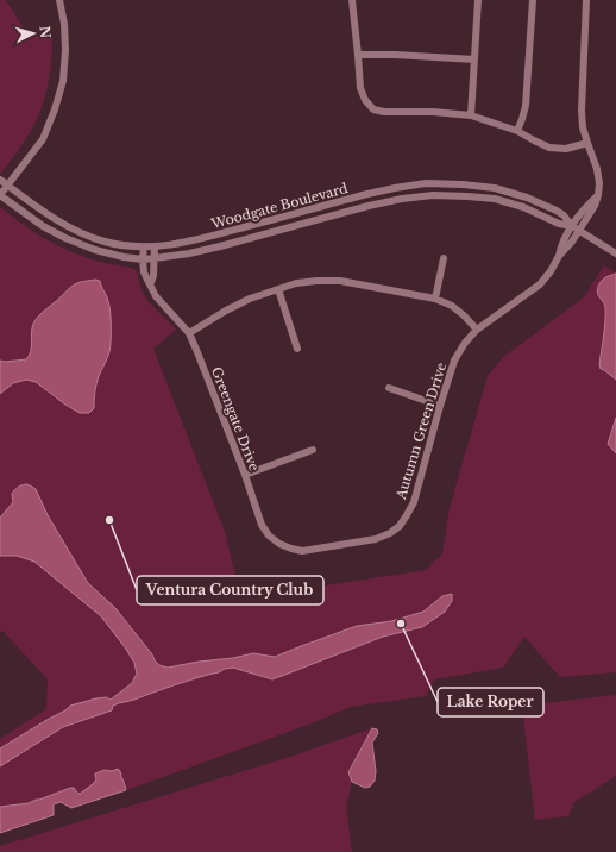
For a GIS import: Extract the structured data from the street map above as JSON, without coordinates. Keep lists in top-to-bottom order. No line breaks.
{"streets":{"street":["Woodgate Boulevard","Greengate Drive","Autumn Green Drive"]},"crossings":[["Woodgate Boulevard","Greengate Drive"],["Woodgate Boulevard","Autumn Green Drive"],["Greengate Drive","Autumn Green Drive"]],"places":["Ventura Country Club","Lake Roper"],"north":"right"}
